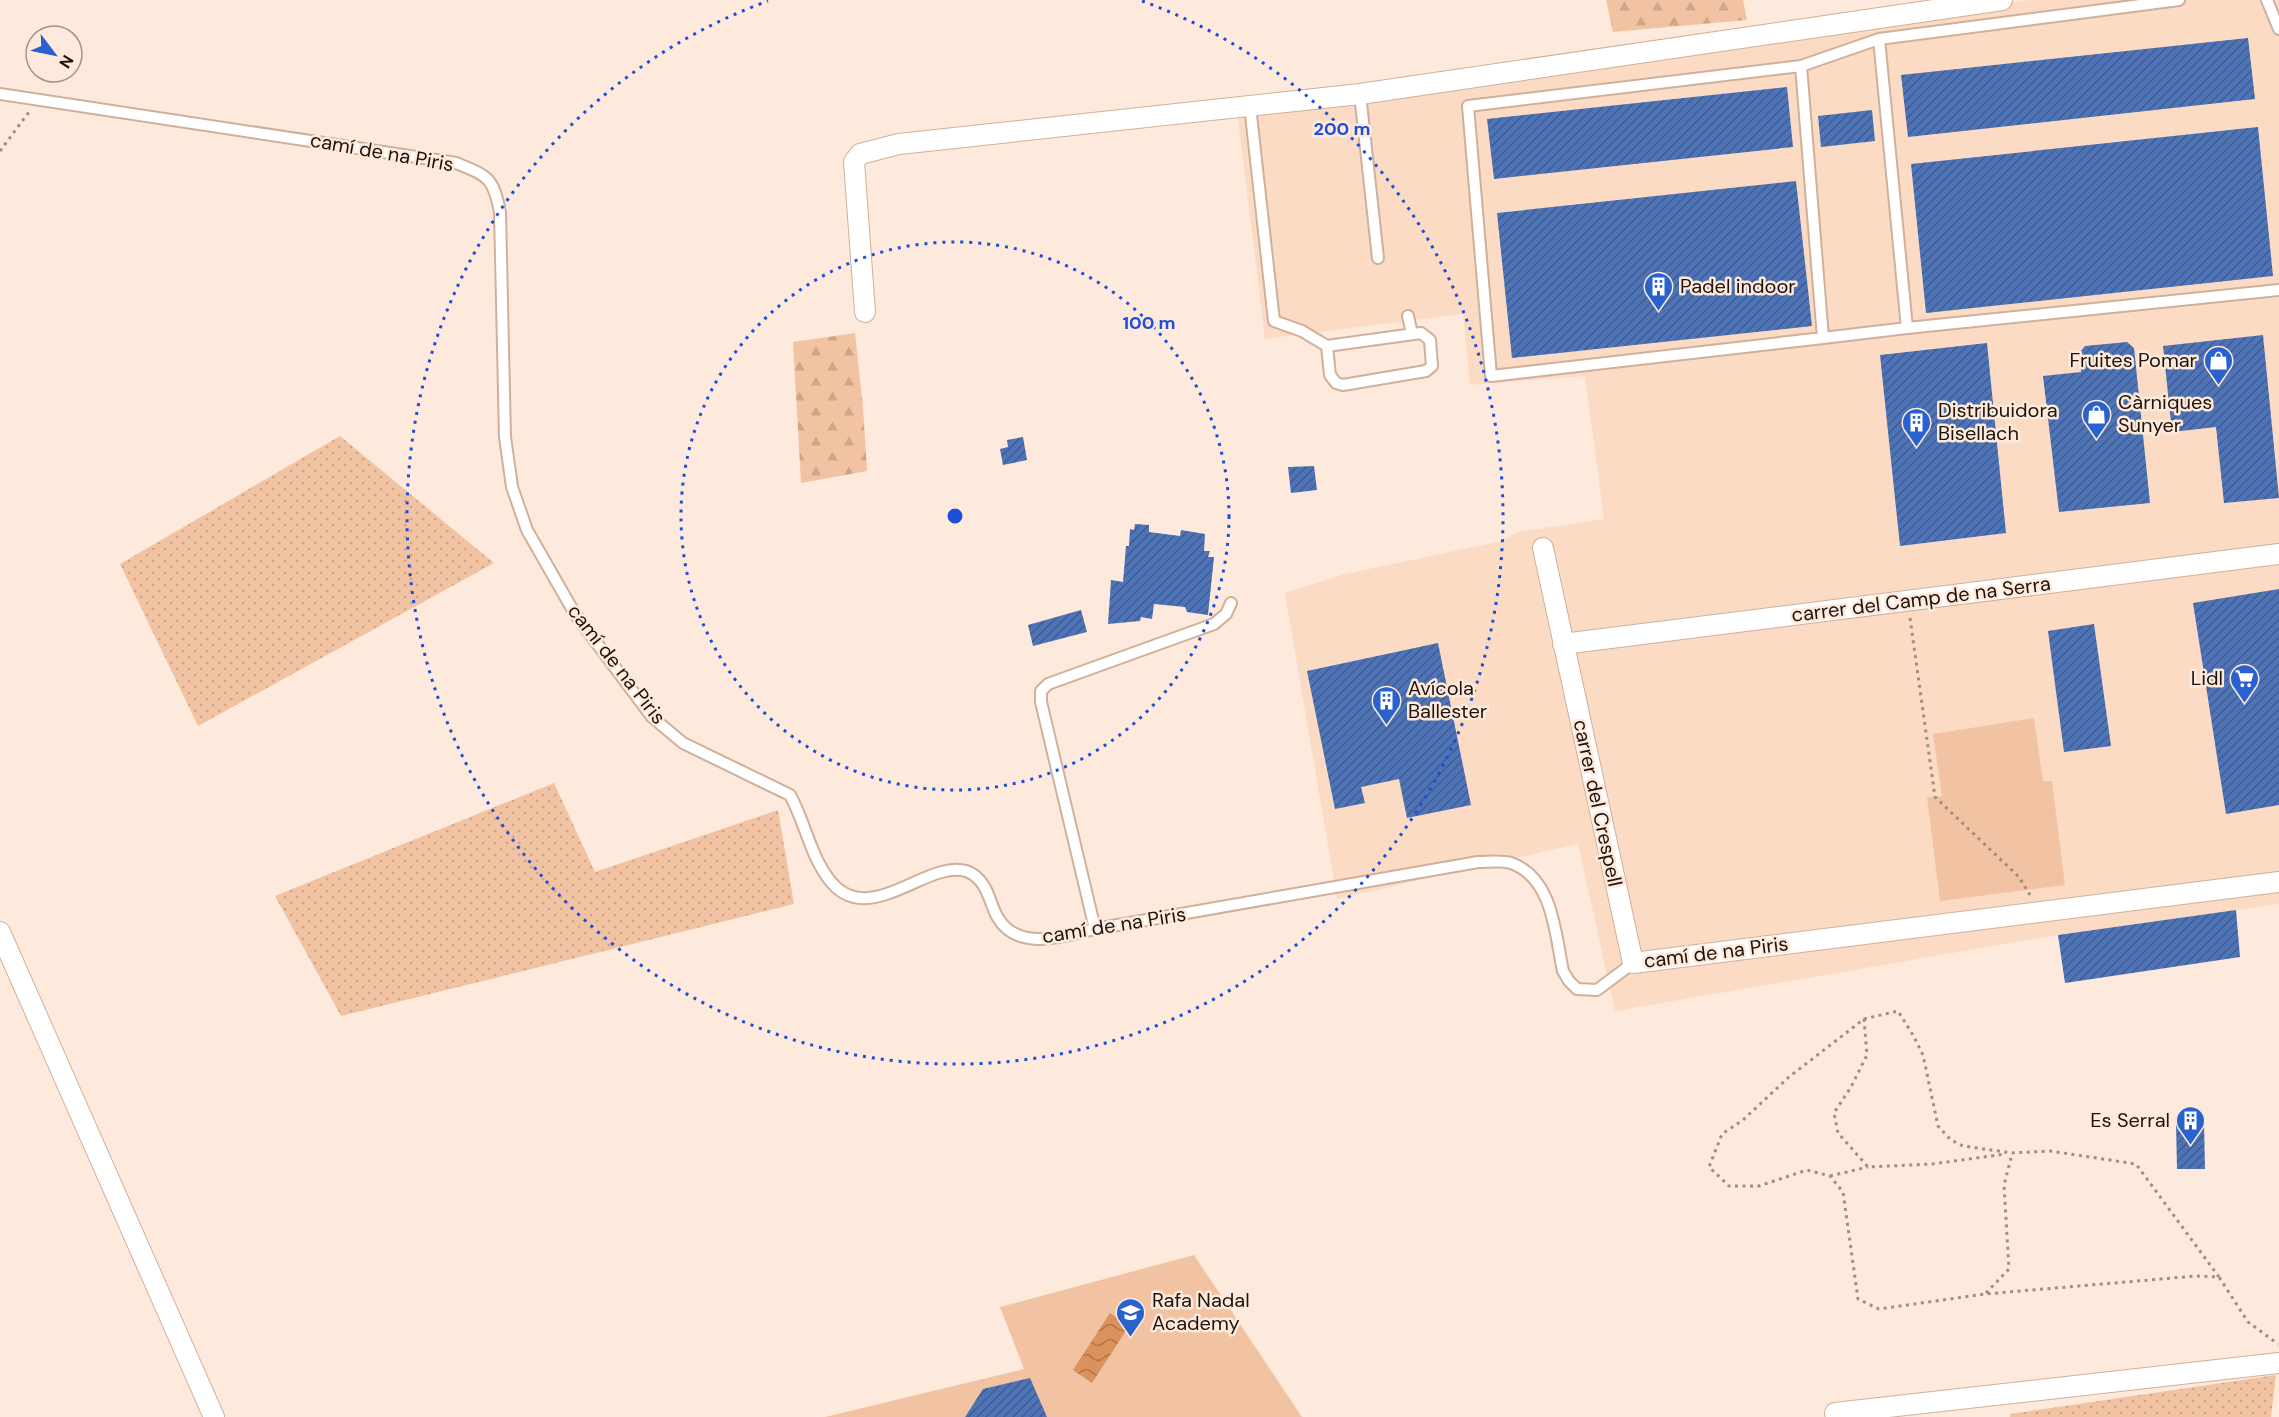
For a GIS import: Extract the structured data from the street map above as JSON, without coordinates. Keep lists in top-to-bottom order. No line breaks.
{"streets":{"street":["camí de na Piris","carrer del Camp de na Serra","carrer del Crespell"]},"crossings":[["camí de na Piris","carrer del Crespell"],["carrer del Camp de na Serra","carrer del Crespell"]],"places":{"building":["Padel indoor","Distribuidora Bisellach","Avícola Ballester","Es Serral"],"shop":["Fruites Pomar","Càrniques Sunyer"],"supermarket":["Lidl"],"school or university":["Rafa Nadal Academy"]},"north":"bottom right","rings":["200 m","100 m"]}
